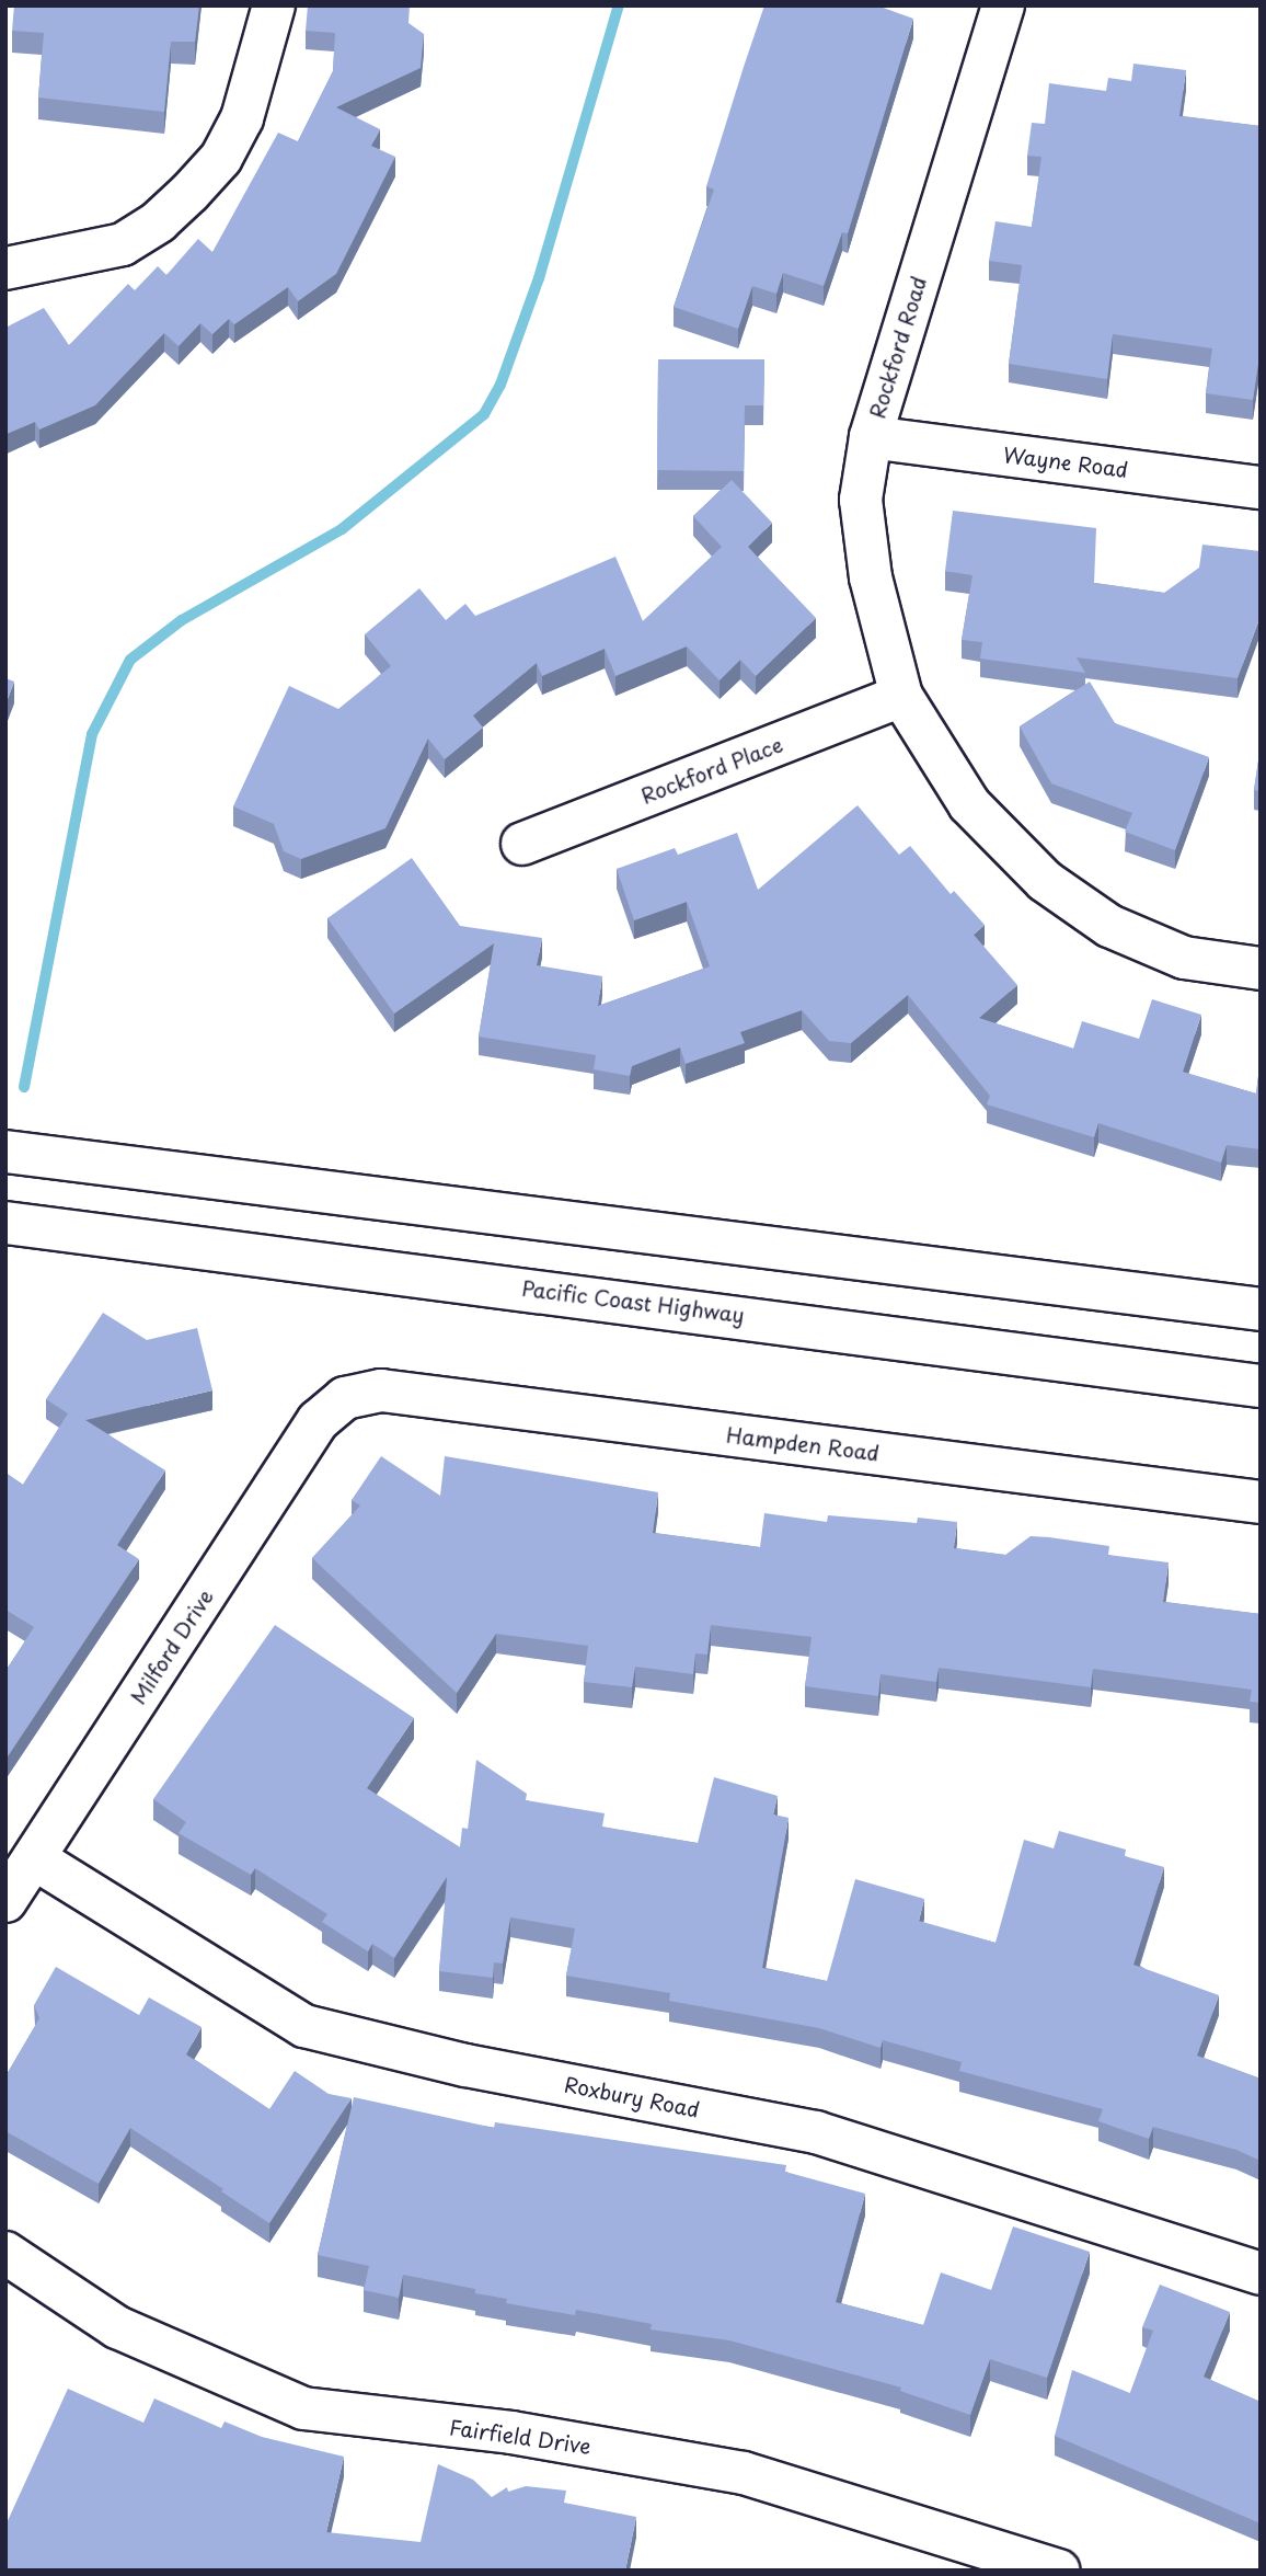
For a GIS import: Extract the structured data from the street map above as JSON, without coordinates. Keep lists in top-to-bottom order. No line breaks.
{"streets":{"main road":["Rockford Road","Wayne Road","Rockford Place","Pacific Coast Highway","Hampden Road","Milford Drive","Roxbury Road","Fairfield Drive"]},"crossings":[["Rockford Road","Wayne Road"],["Rockford Road","Rockford Place"],["Hampden Road","Milford Drive"],["Milford Drive","Roxbury Road"]]}
